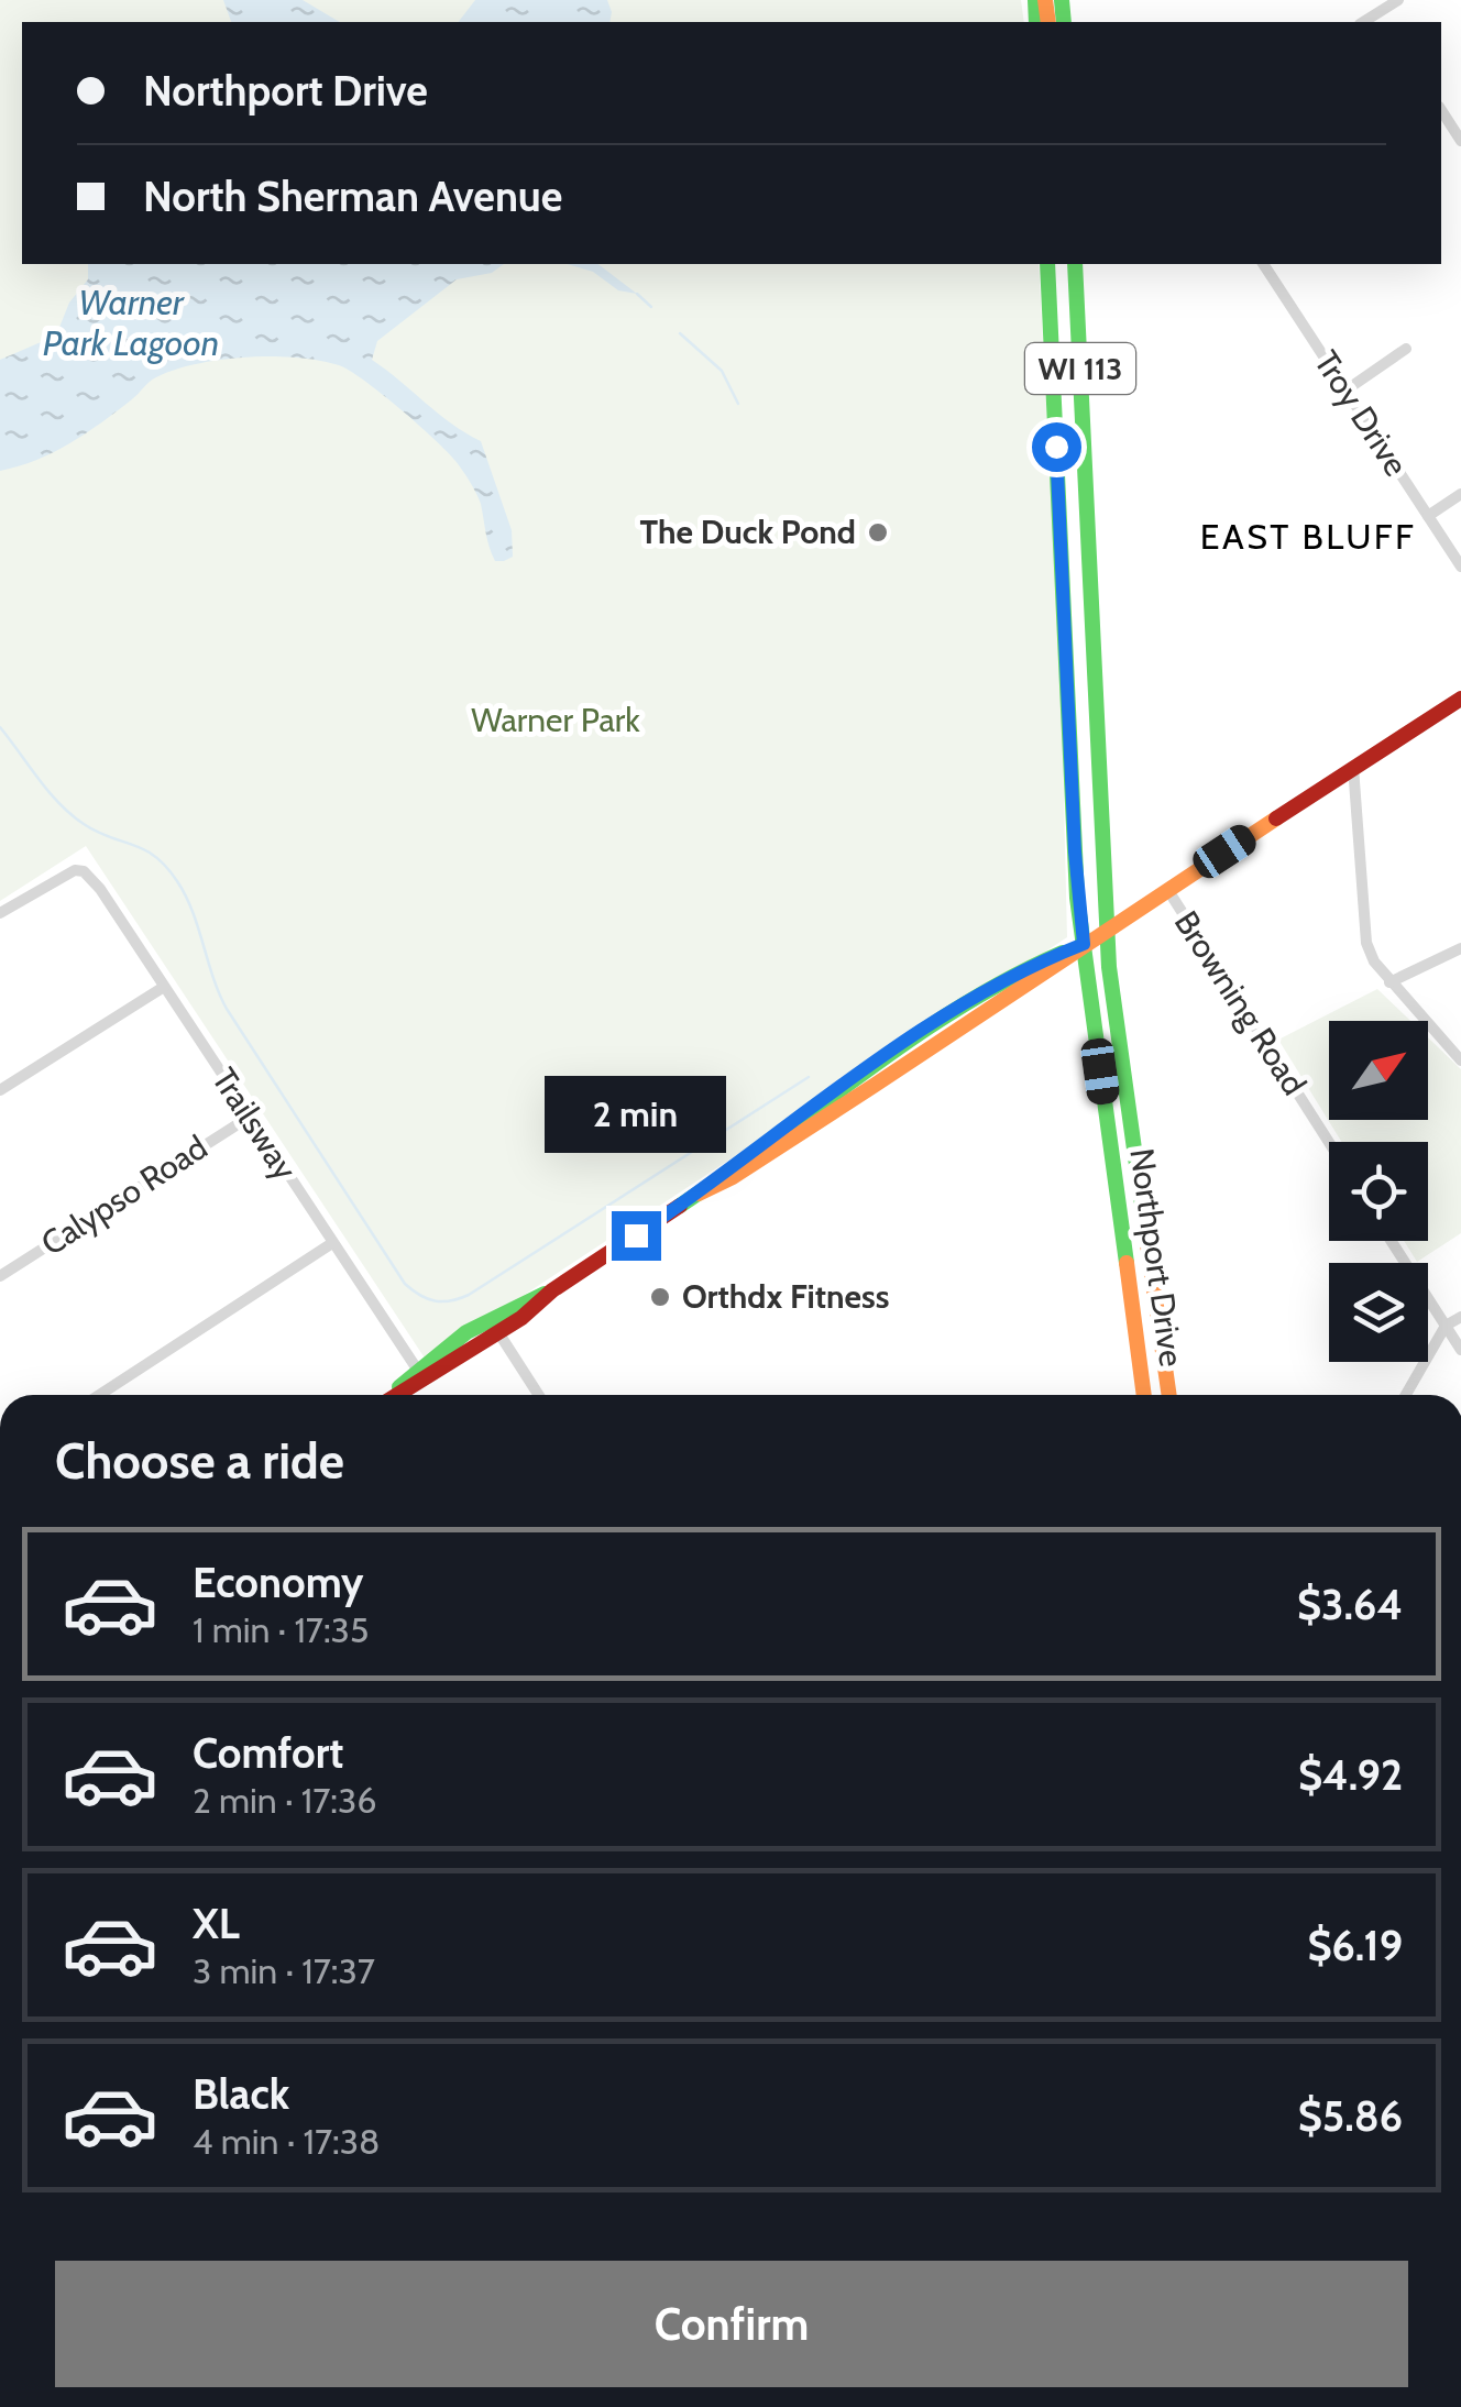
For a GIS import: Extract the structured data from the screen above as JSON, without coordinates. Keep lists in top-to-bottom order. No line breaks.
{"streets":{"main road":["WI 113","Northport Drive"],"street":["Troy Drive","Browning Road","Trailsway","Calypso Road"]},"crossings":[["Trailsway","Calypso Road"]],"districts":["EAST BLUFF"],"water":["Warner Park Lagoon"],"parks":["Warner Park"],"places":["The Duck Pond","Orthdx Fitness"],"north":"top right","page":{"banner":["Northport Drive","North Sherman Avenue"],"bubble":"2 min","heading":"Choose a ride","list":[{"name":"Economy","note":"1 min · 17:35","value":"$3.64"},{"name":"Comfort","note":"2 min · 17:36","value":"$4.92"},{"name":"XL","note":"3 min · 17:37","value":"$6.19"},{"name":"Black","note":"4 min · 17:38","value":"$5.86"}],"buttons":"Confirm"}}
